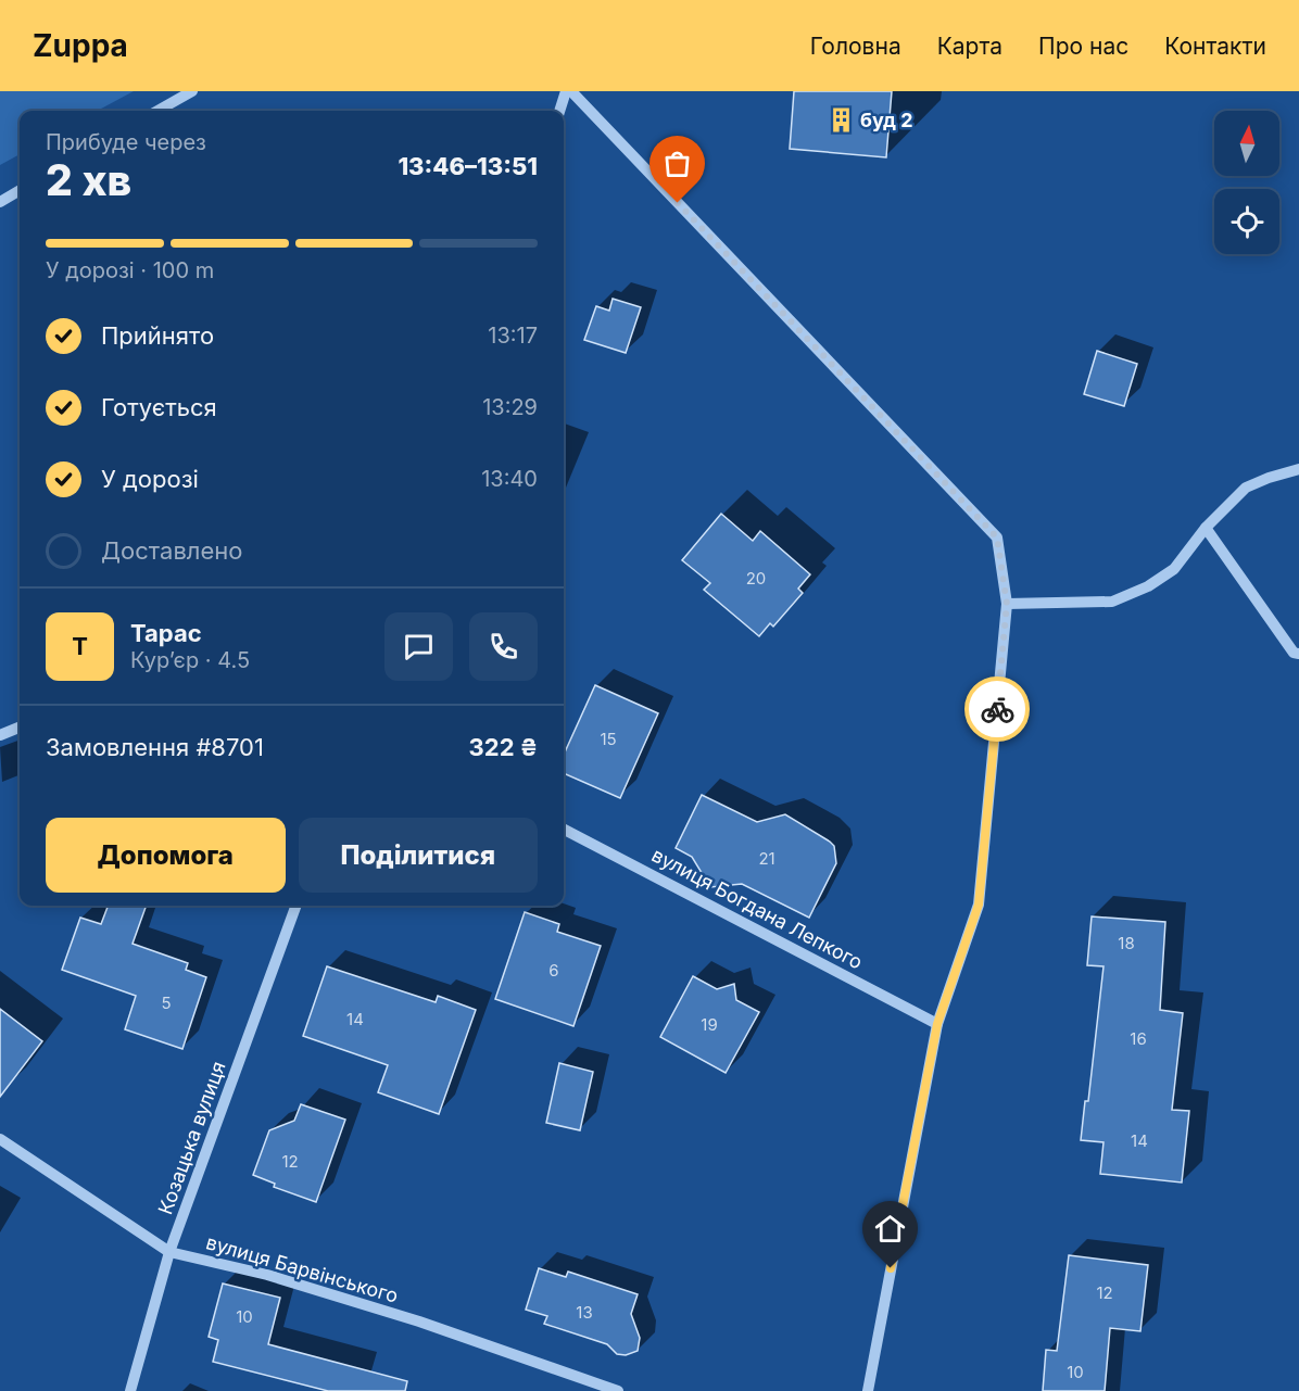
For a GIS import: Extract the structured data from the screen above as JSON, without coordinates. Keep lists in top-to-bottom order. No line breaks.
{"streets":{"street":["вулиця Богдана Лепкого","Козацька вулиця","вулиця Барвінського"]},"crossings":[["Козацька вулиця","вулиця Барвінського"]],"places":{"building":["буд 2"]},"house_numbers":["20","15","21","18","6","5","14","19","16","14","12","12","13","10","10"],"north":"top","page":{"header":"Zuppa","nav":["Головна","Карта","Про нас","Контакти"],"heading":["2 хв","Прибуде через","13:46–13:51"],"panel":["Тарас","Кур’єр · 4.5","Замовлення #8701","322 ₴"],"bar":"У дорозі · 100 m","list":[["Прийнято","13:17"],["Готується","13:29"],["У дорозі","13:40"],"Доставлено"],"round":"Т","buttons":["Допомога","Поділитися"]}}
